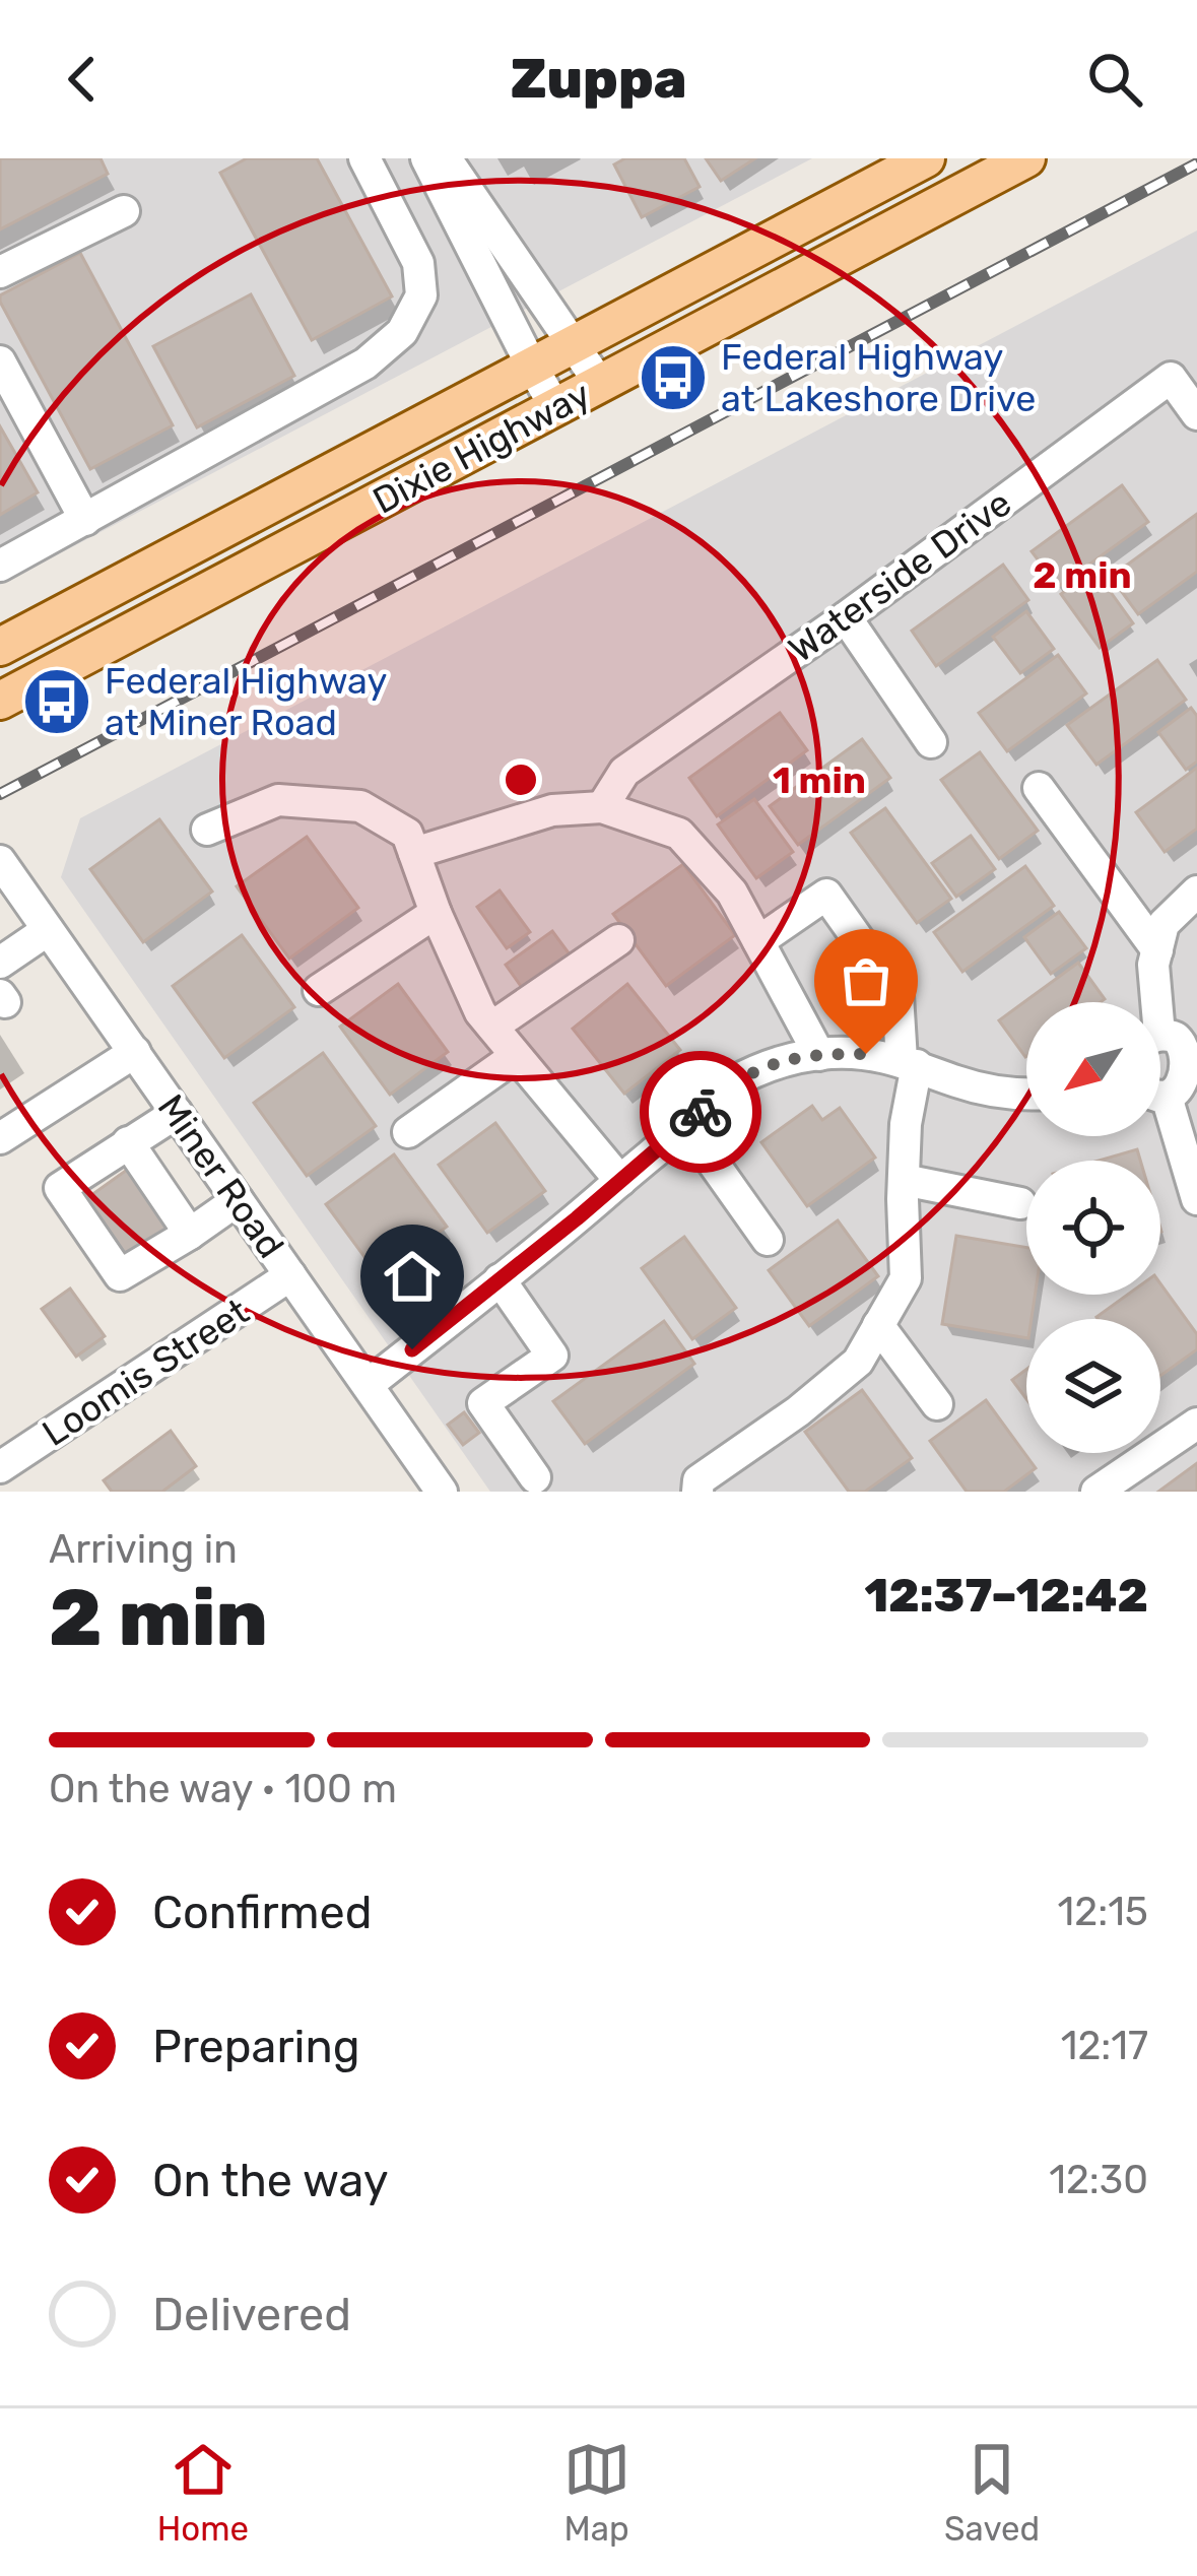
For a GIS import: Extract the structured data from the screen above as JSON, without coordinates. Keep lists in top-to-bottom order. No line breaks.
{"streets":{"main road":["Dixie Highway"],"street":["Waterside Drive","Miner Road","Loomis Street"]},"crossings":[["Miner Road","Loomis Street"]],"places":{"bus stop":["Federal Highway at Lakeshore Drive","Federal Highway at Miner Road"]},"north":"bottom left","page":{"header":"Zuppa","heading":["2 min","Arriving in","12:37–12:42"],"bar":"On the way · 100 m","list":[["Confirmed","12:15"],["Preparing","12:17"],["On the way","12:30"],"Delivered"],"tabs":["Home","Map","Saved"]},"rings":["2 min","1 min"]}
